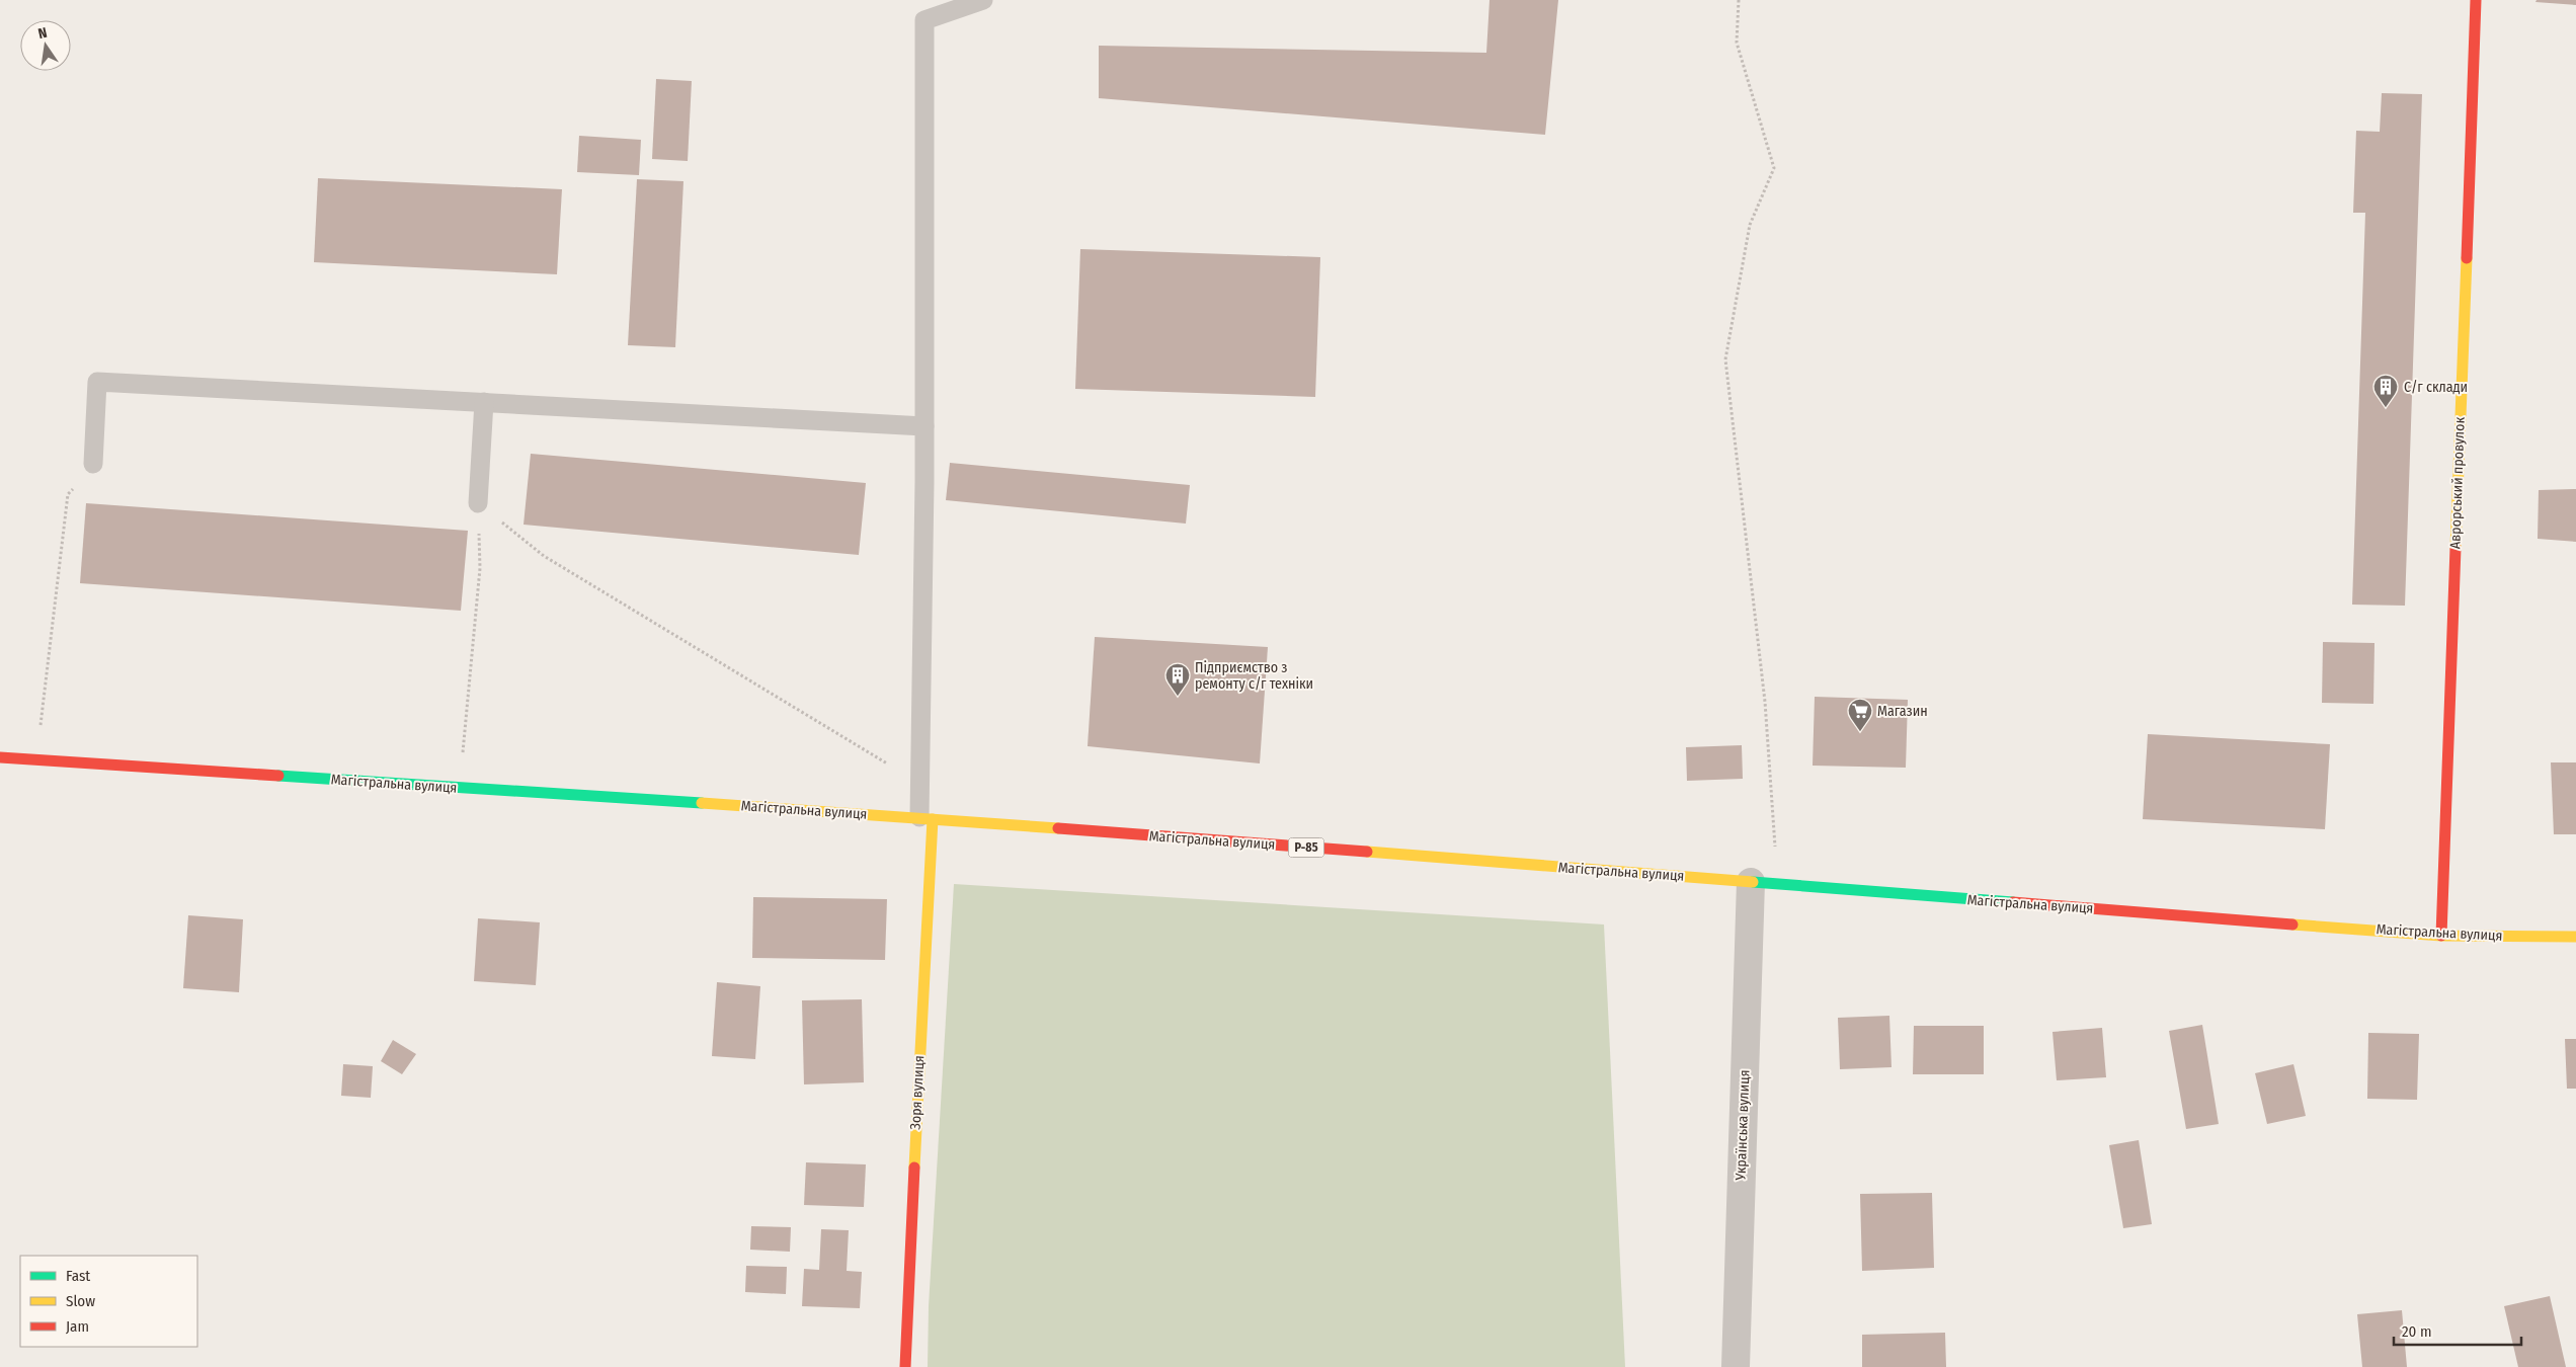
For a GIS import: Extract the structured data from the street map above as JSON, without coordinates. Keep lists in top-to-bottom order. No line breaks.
{"streets":{"main road":["Аврорський провулок","Магістральна вулиця","Р-85","Зоря вулиця"],"street":["Українська вулиця"]},"crossings":[["Аврорський провулок","Магістральна вулиця"],["Магістральна вулиця","Зоря вулиця"],["Магістральна вулиця","Українська вулиця"]],"places":{"building":["С/г склади","Підприємство з ремонту с/г техніки"],"supermarket":["Магазин"]},"legend":["Fast","Slow","Jam"],"scale_bar":"20 m","north":"top"}
